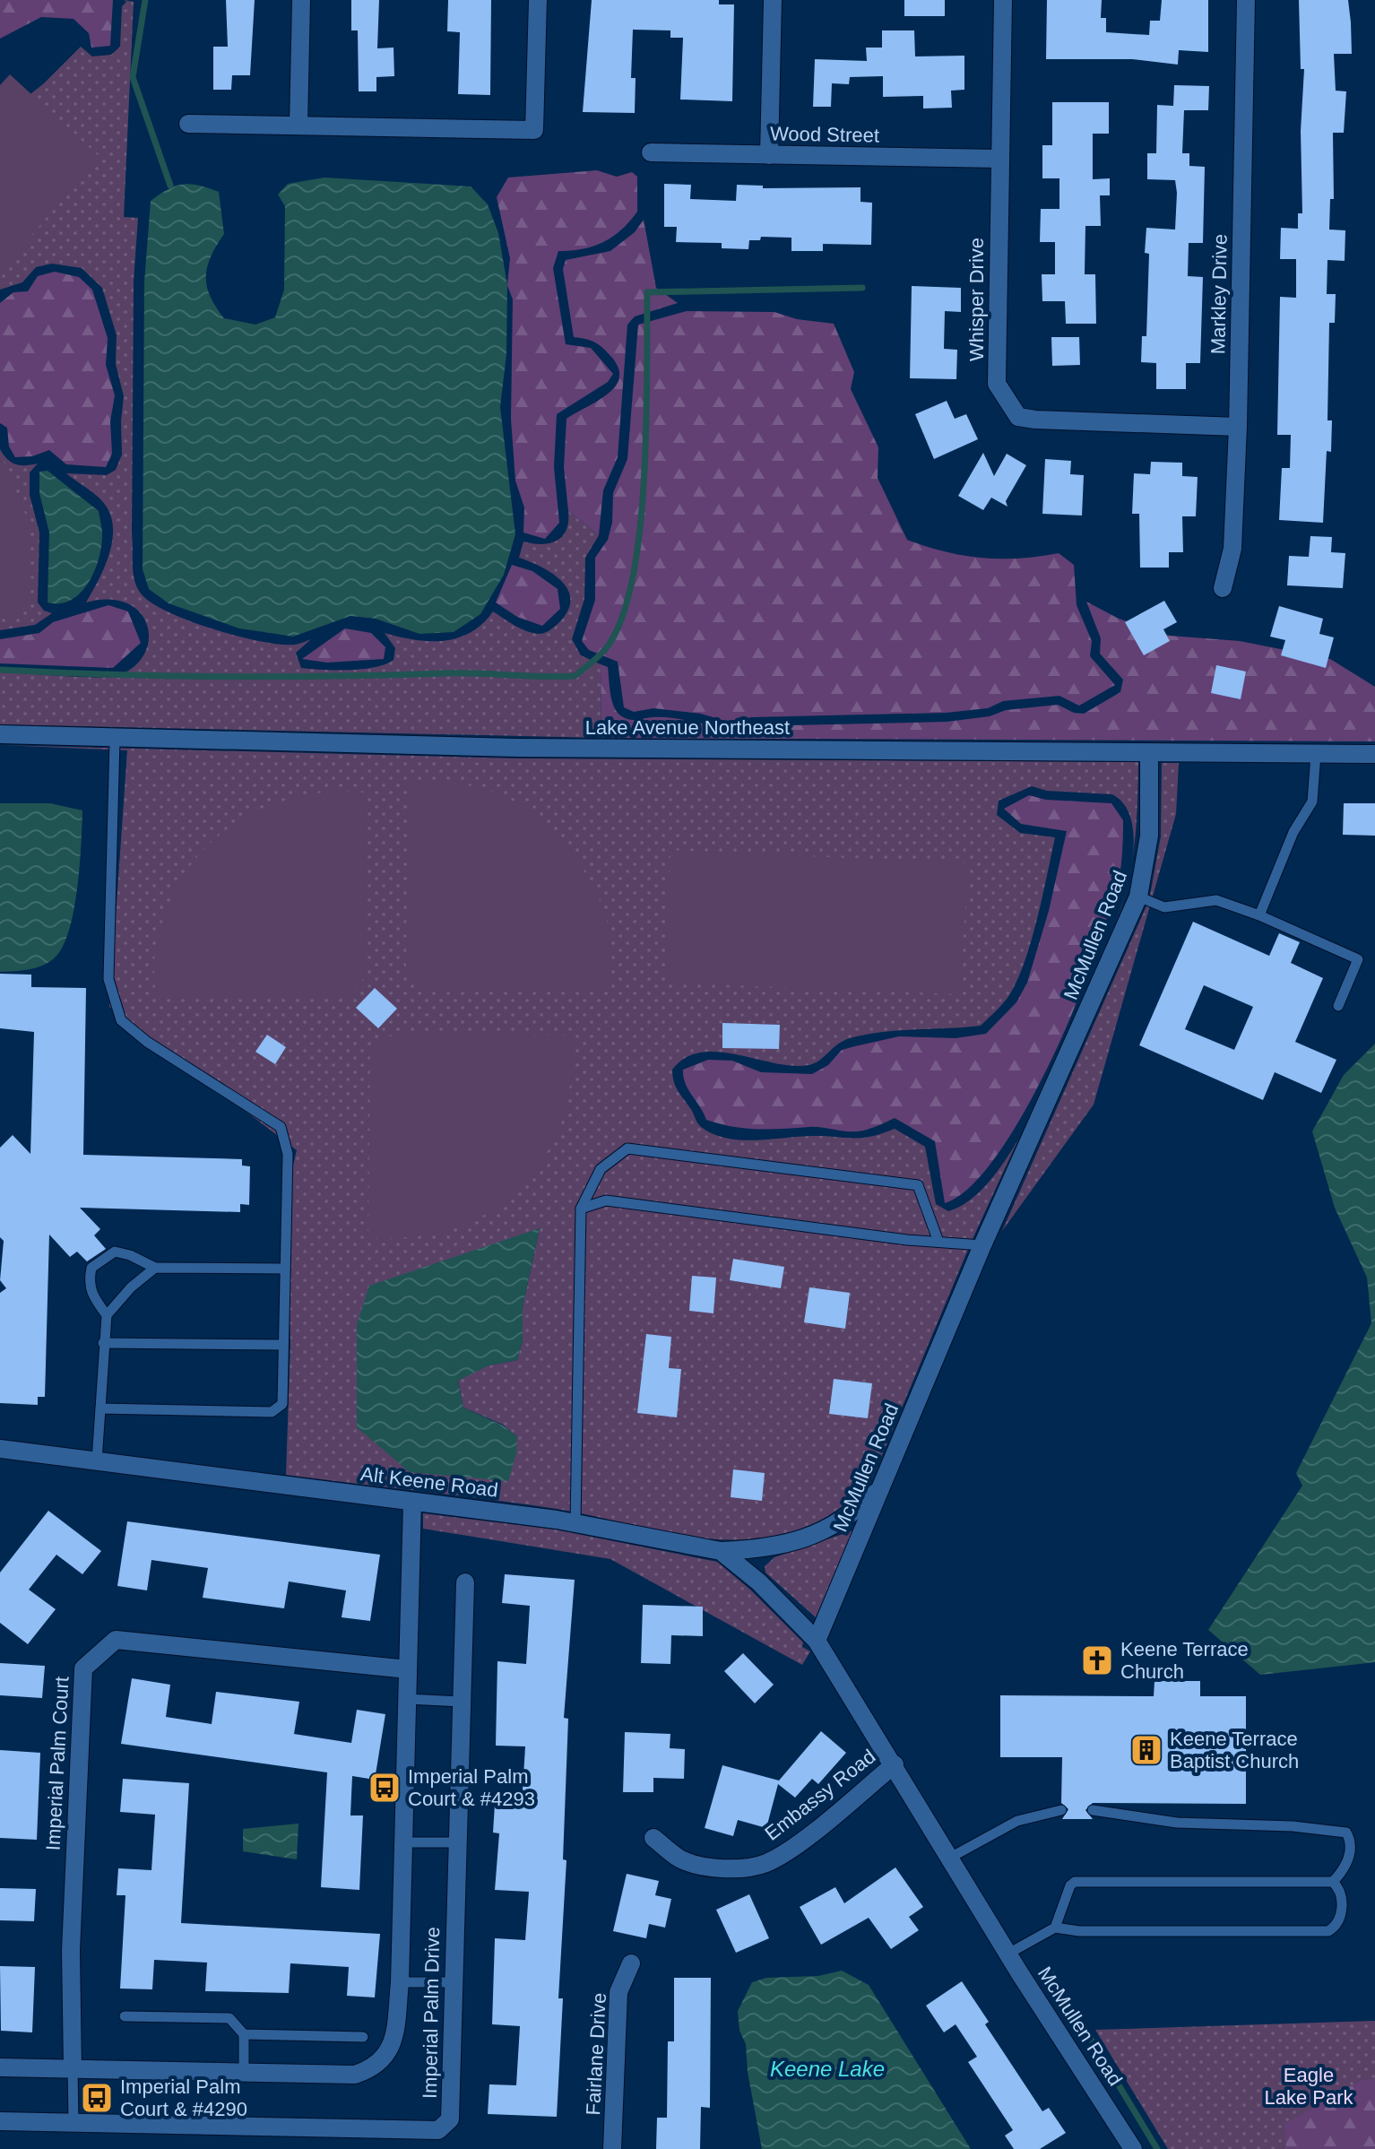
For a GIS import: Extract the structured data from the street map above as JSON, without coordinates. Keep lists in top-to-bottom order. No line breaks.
{"streets":{"street":["Wood Street","Markley Drive","Whisper Drive","Lake Avenue Northeast","McMullen Road","Alt Keene Road","Imperial Palm Court","Embassy Road","Imperial Palm Drive","Fairlane Drive"]},"crossings":[["Wood Street","Whisper Drive"],["Markley Drive","Whisper Drive"],["Lake Avenue Northeast","McMullen Road"],["McMullen Road","Alt Keene Road"],["McMullen Road","Embassy Road"]],"water":["Keene Lake"],"parks":["Eagle Lake Park"],"places":{"church":["Keene Terrace Church"],"building":["Keene Terrace Baptist Church"],"bus stop":["Imperial Palm Court & #4293","Imperial Palm Court & #4290"]}}
